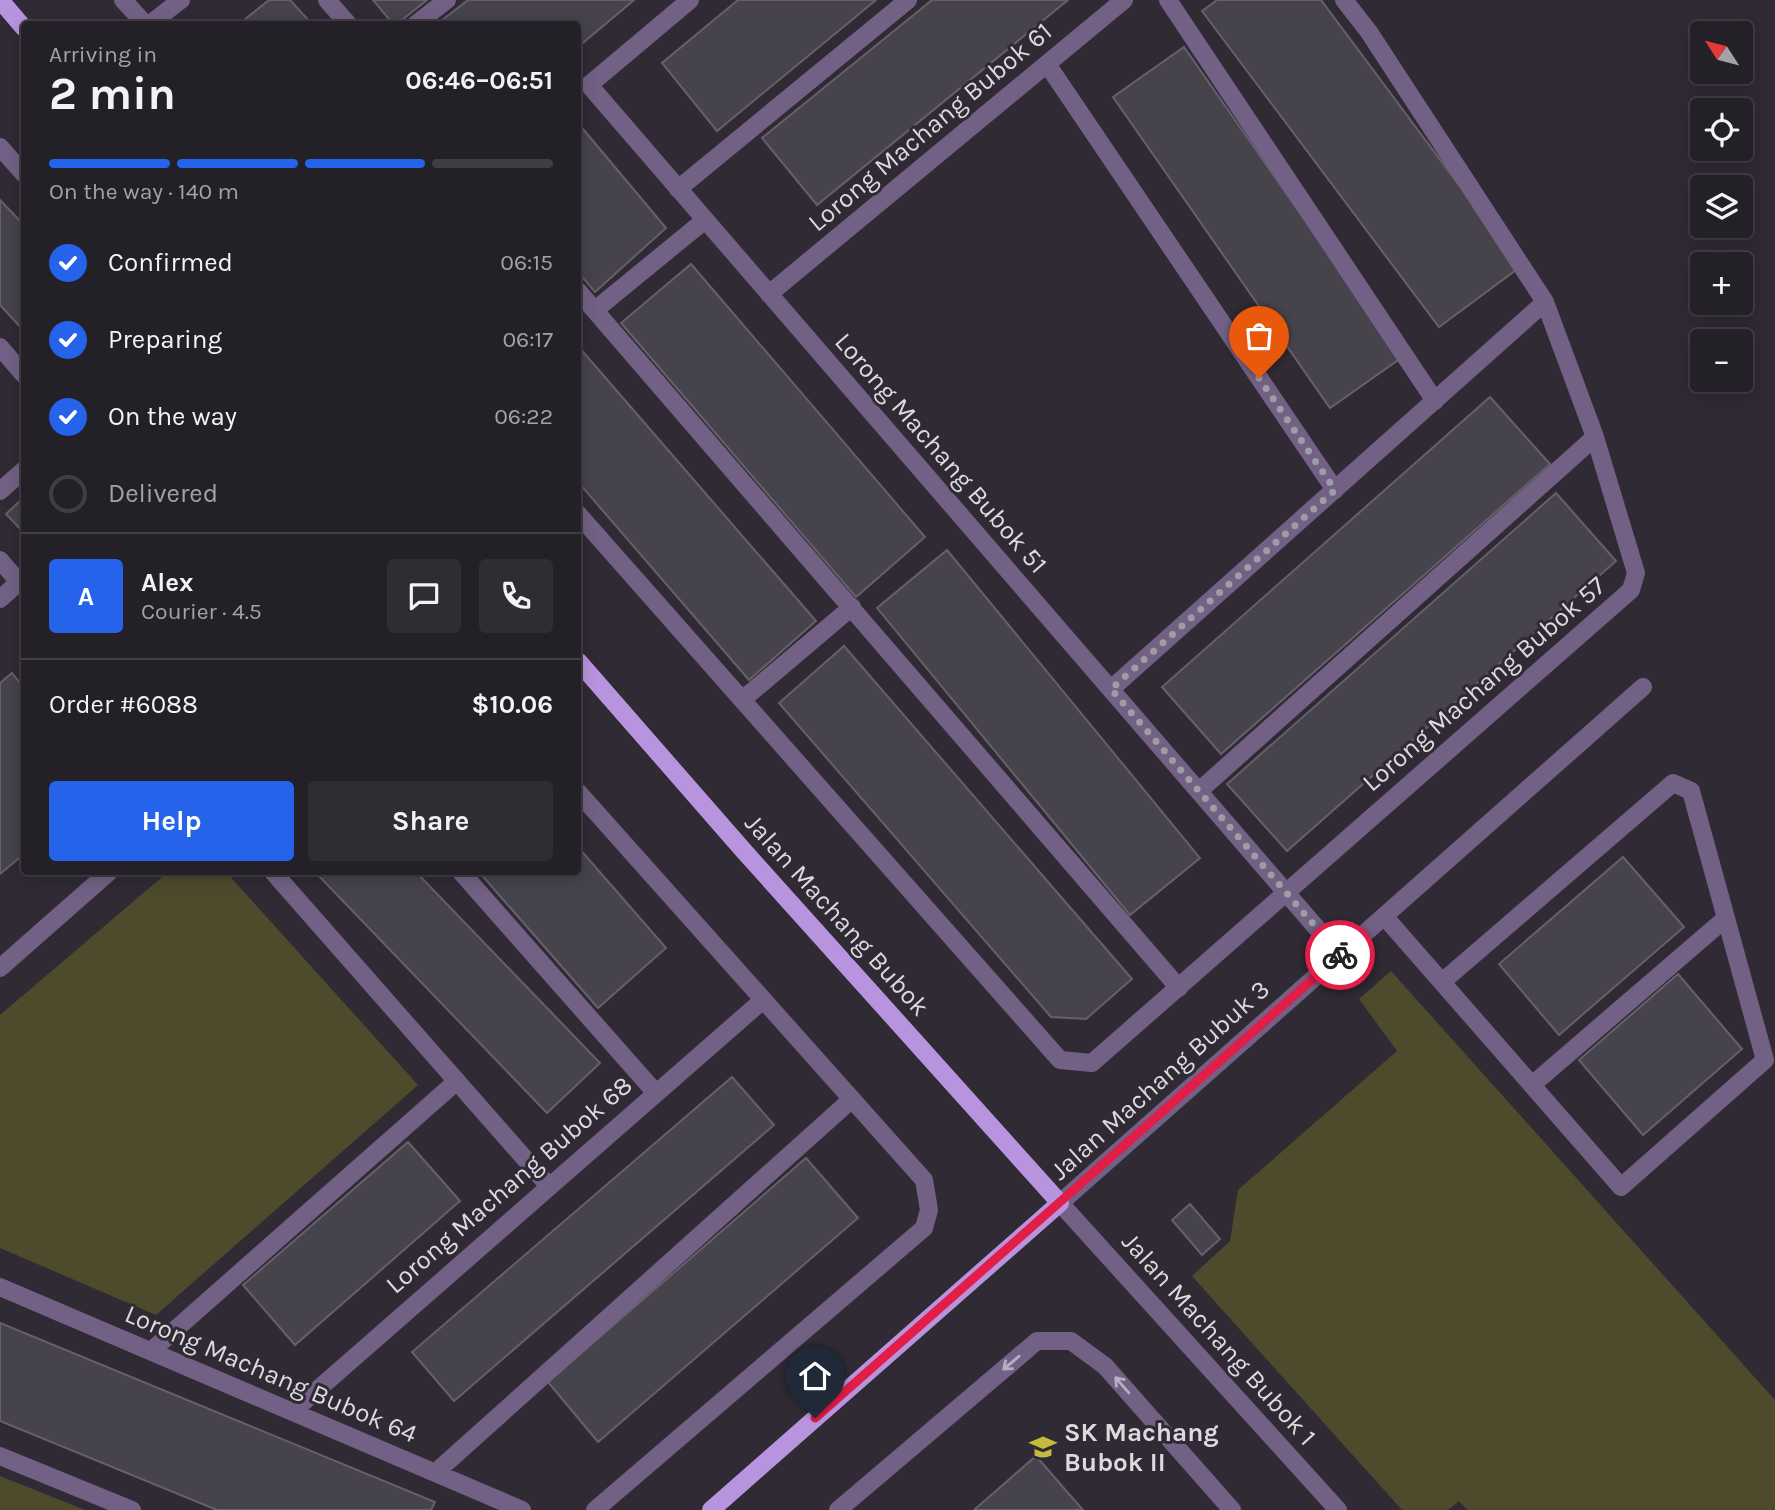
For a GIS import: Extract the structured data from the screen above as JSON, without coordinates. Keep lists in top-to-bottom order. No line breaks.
{"streets":{"main road":["Jalan Machang Bubok","Jalan Machang Bubuk 3"],"street":["Lorong Machang Bubok 61","Lorong Machang Bubok 51","Lorong Machang Bubok 57","Lorong Machang Bubok 68","Jalan Machang Bubok 1","Lorong Machang Bubok 64"]},"crossings":[["Lorong Machang Bubok 61","Lorong Machang Bubok 51"],["Lorong Machang Bubok 51","Lorong Machang Bubok 57"],["Lorong Machang Bubok 51","Jalan Machang Bubuk 3"],["Jalan Machang Bubok","Jalan Machang Bubuk 3"],["Jalan Machang Bubok","Jalan Machang Bubok 1"],["Jalan Machang Bubuk 3","Jalan Machang Bubok 1"],["Lorong Machang Bubok 68","Lorong Machang Bubok 64"]],"places":{"school or university":["SK Machang Bubok II"]},"north":"top left","page":{"map_buttons":["+","−"],"heading":["2 min","Arriving in","06:46–06:51"],"panel":["Alex","Courier · 4.5","Order #6088","$10.06"],"bar":"On the way · 140 m","list":[["Confirmed","06:15"],["Preparing","06:17"],["On the way","06:22"],"Delivered"],"round":"A","buttons":["Help","Share"]}}
